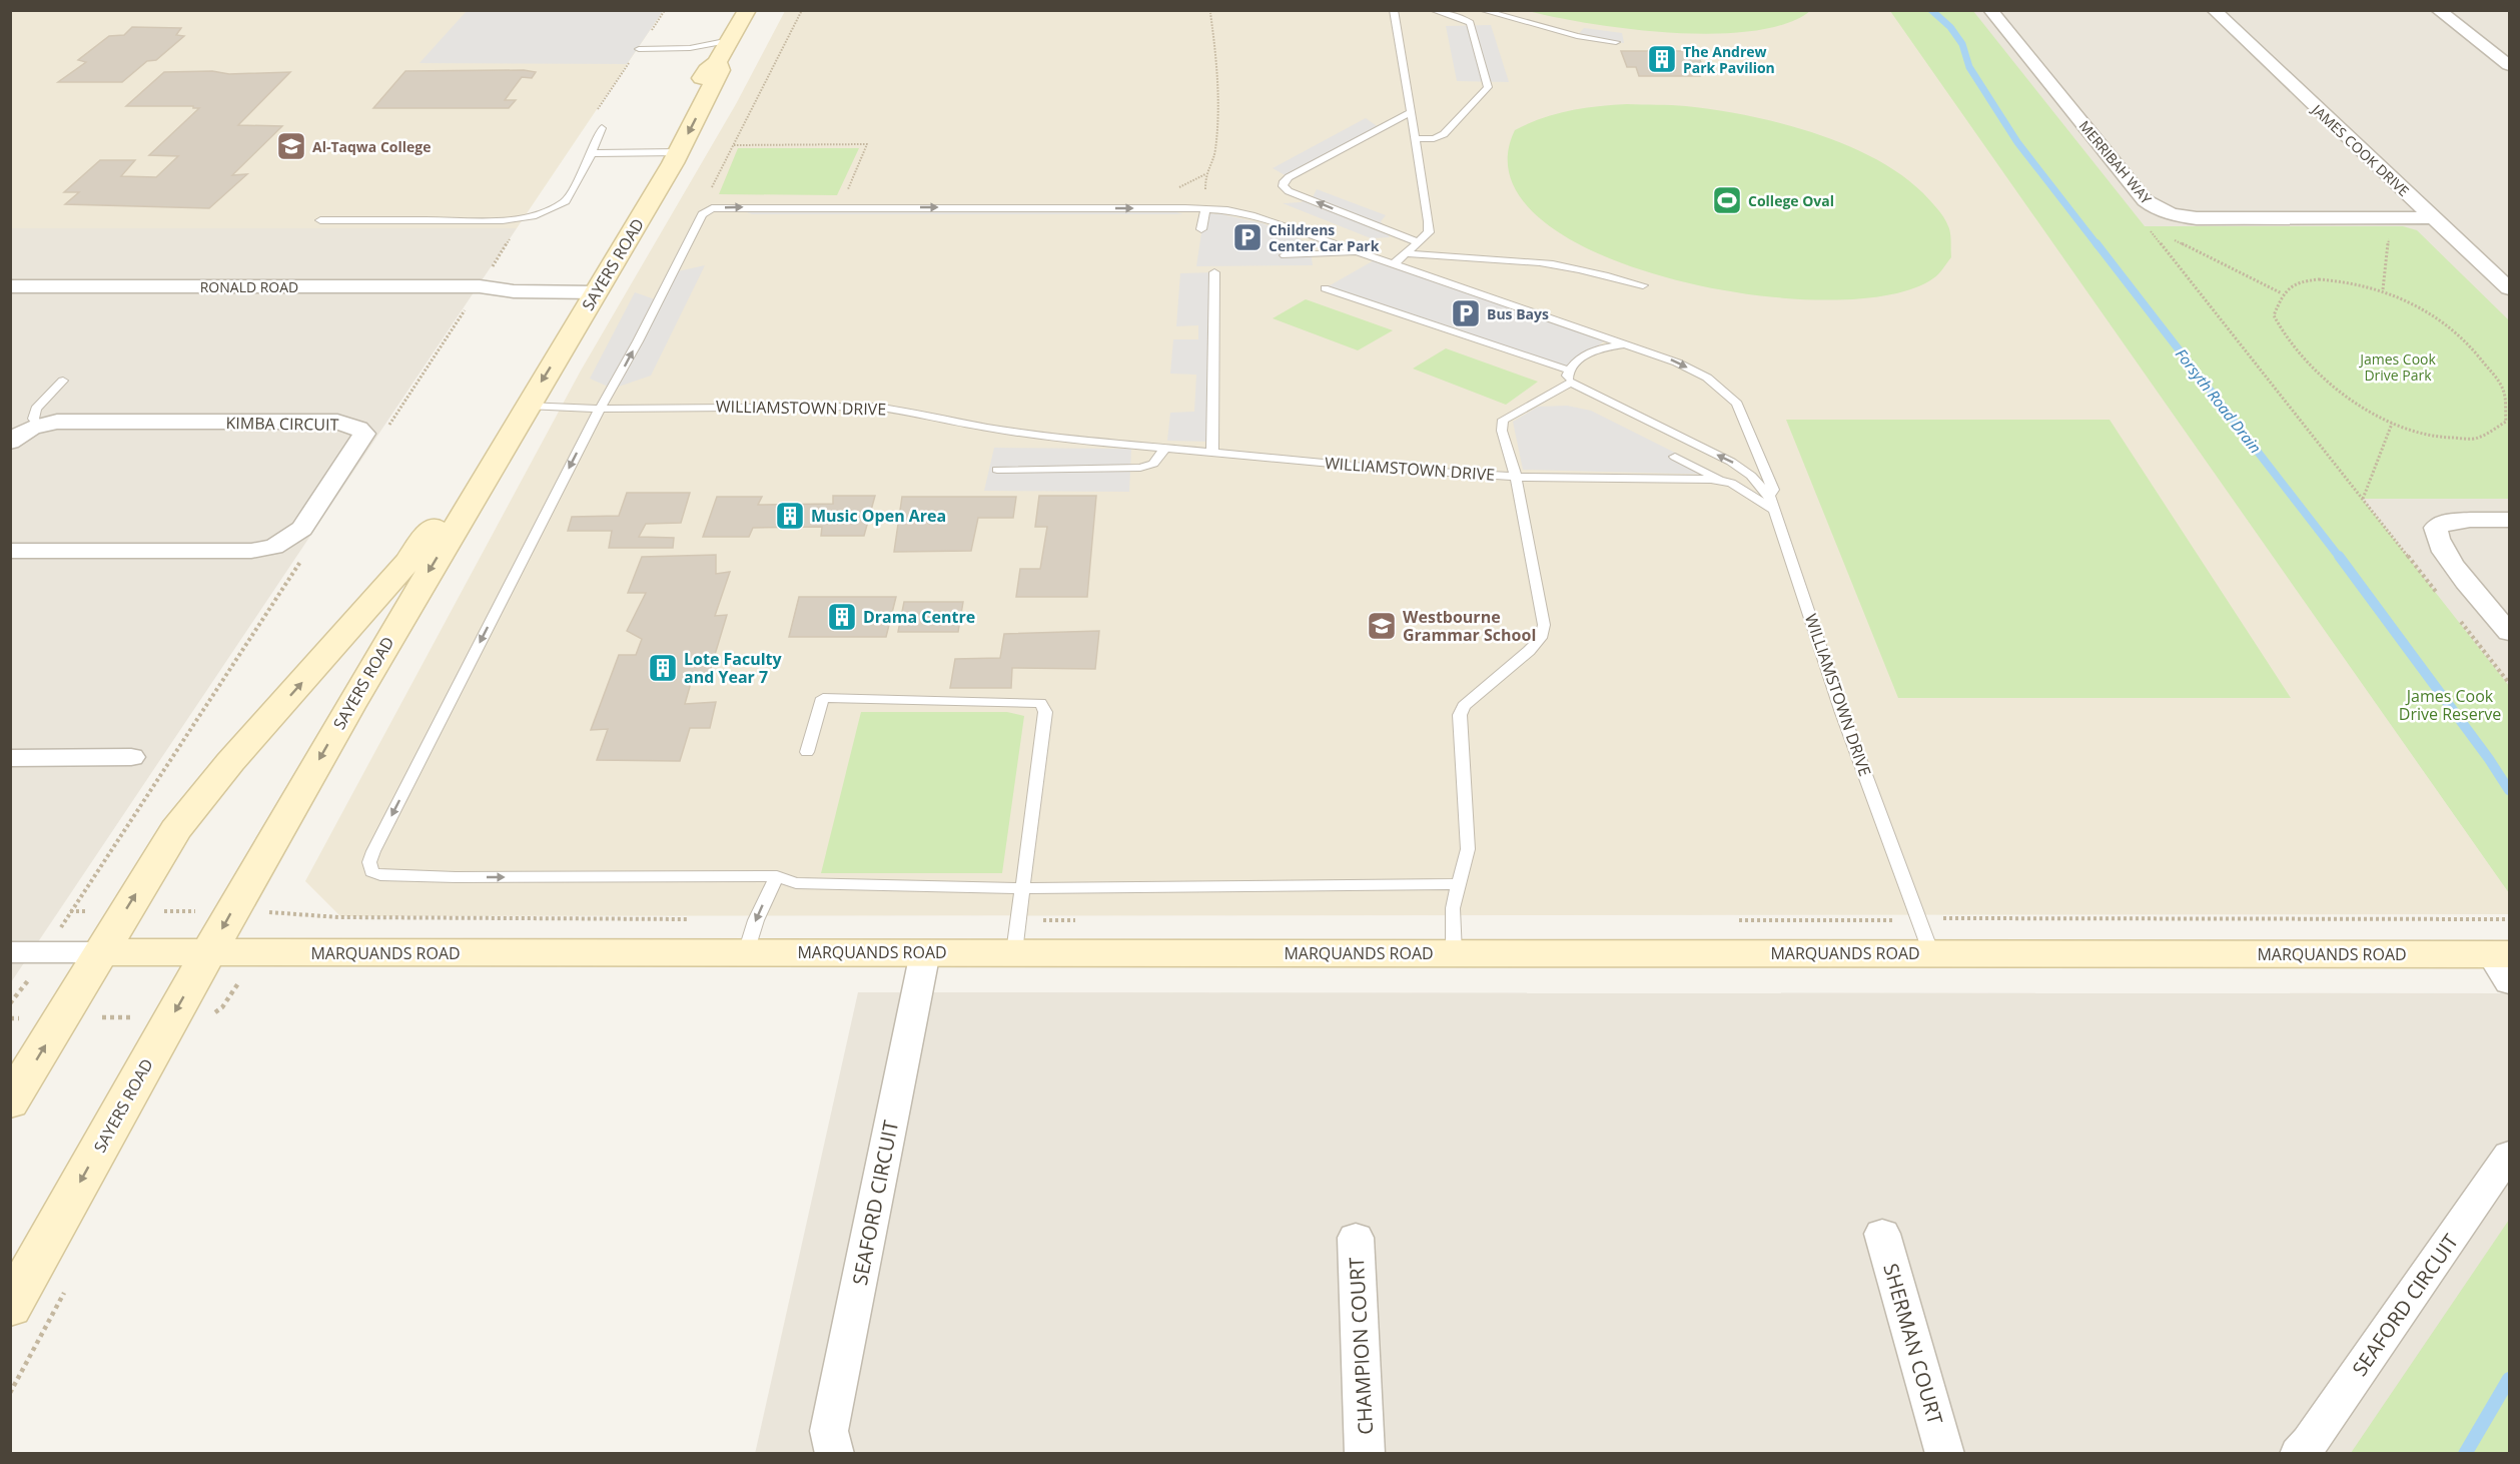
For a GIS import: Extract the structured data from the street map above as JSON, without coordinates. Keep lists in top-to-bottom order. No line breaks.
{"streets":{"main road":["SAYERS ROAD","MARQUANDS ROAD"],"street":["JAMES COOK DRIVE","MERRIBAH WAY","RONALD ROAD","KIMBA CIRCUIT","SEAFORD CIRCUIT","SHERMAN COURT","CHAMPION COURT"],"lane":["WILLIAMSTOWN DRIVE"]},"crossings":[["JAMES COOK DRIVE","MERRIBAH WAY"],["SAYERS ROAD","RONALD ROAD"],["SAYERS ROAD","WILLIAMSTOWN DRIVE"],["SAYERS ROAD","MARQUANDS ROAD"],["WILLIAMSTOWN DRIVE","MARQUANDS ROAD"],["MARQUANDS ROAD","SEAFORD CIRCUIT"]],"water":["Forsyth Road Drain"],"parks":["James Cook Drive Park","James Cook Drive Reserve"],"places":{"building":["The Andrew Park Pavilion","Music Open Area","Drama Centre","Lote Faculty and Year 7"],"school or university":["Al-Taqwa College","Westbourne Grammar School"],"sports":["College Oval"],"parking":["Childrens Center Car Park","Bus Bays"]}}
